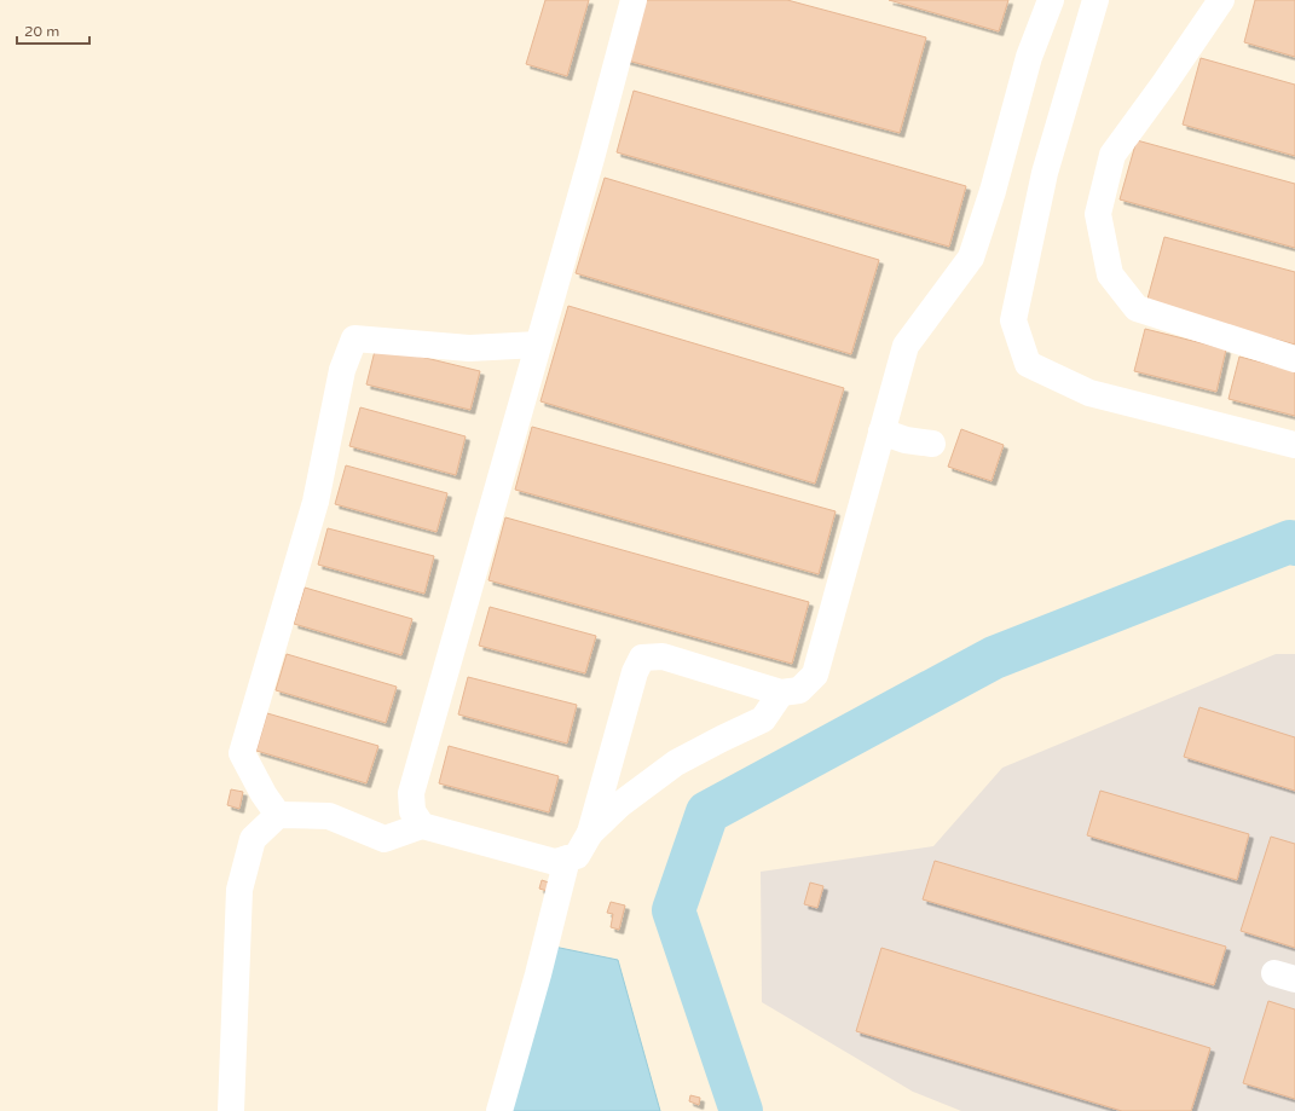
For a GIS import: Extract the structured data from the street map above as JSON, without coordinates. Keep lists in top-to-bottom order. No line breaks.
{"scale_bar":"20 m"}
